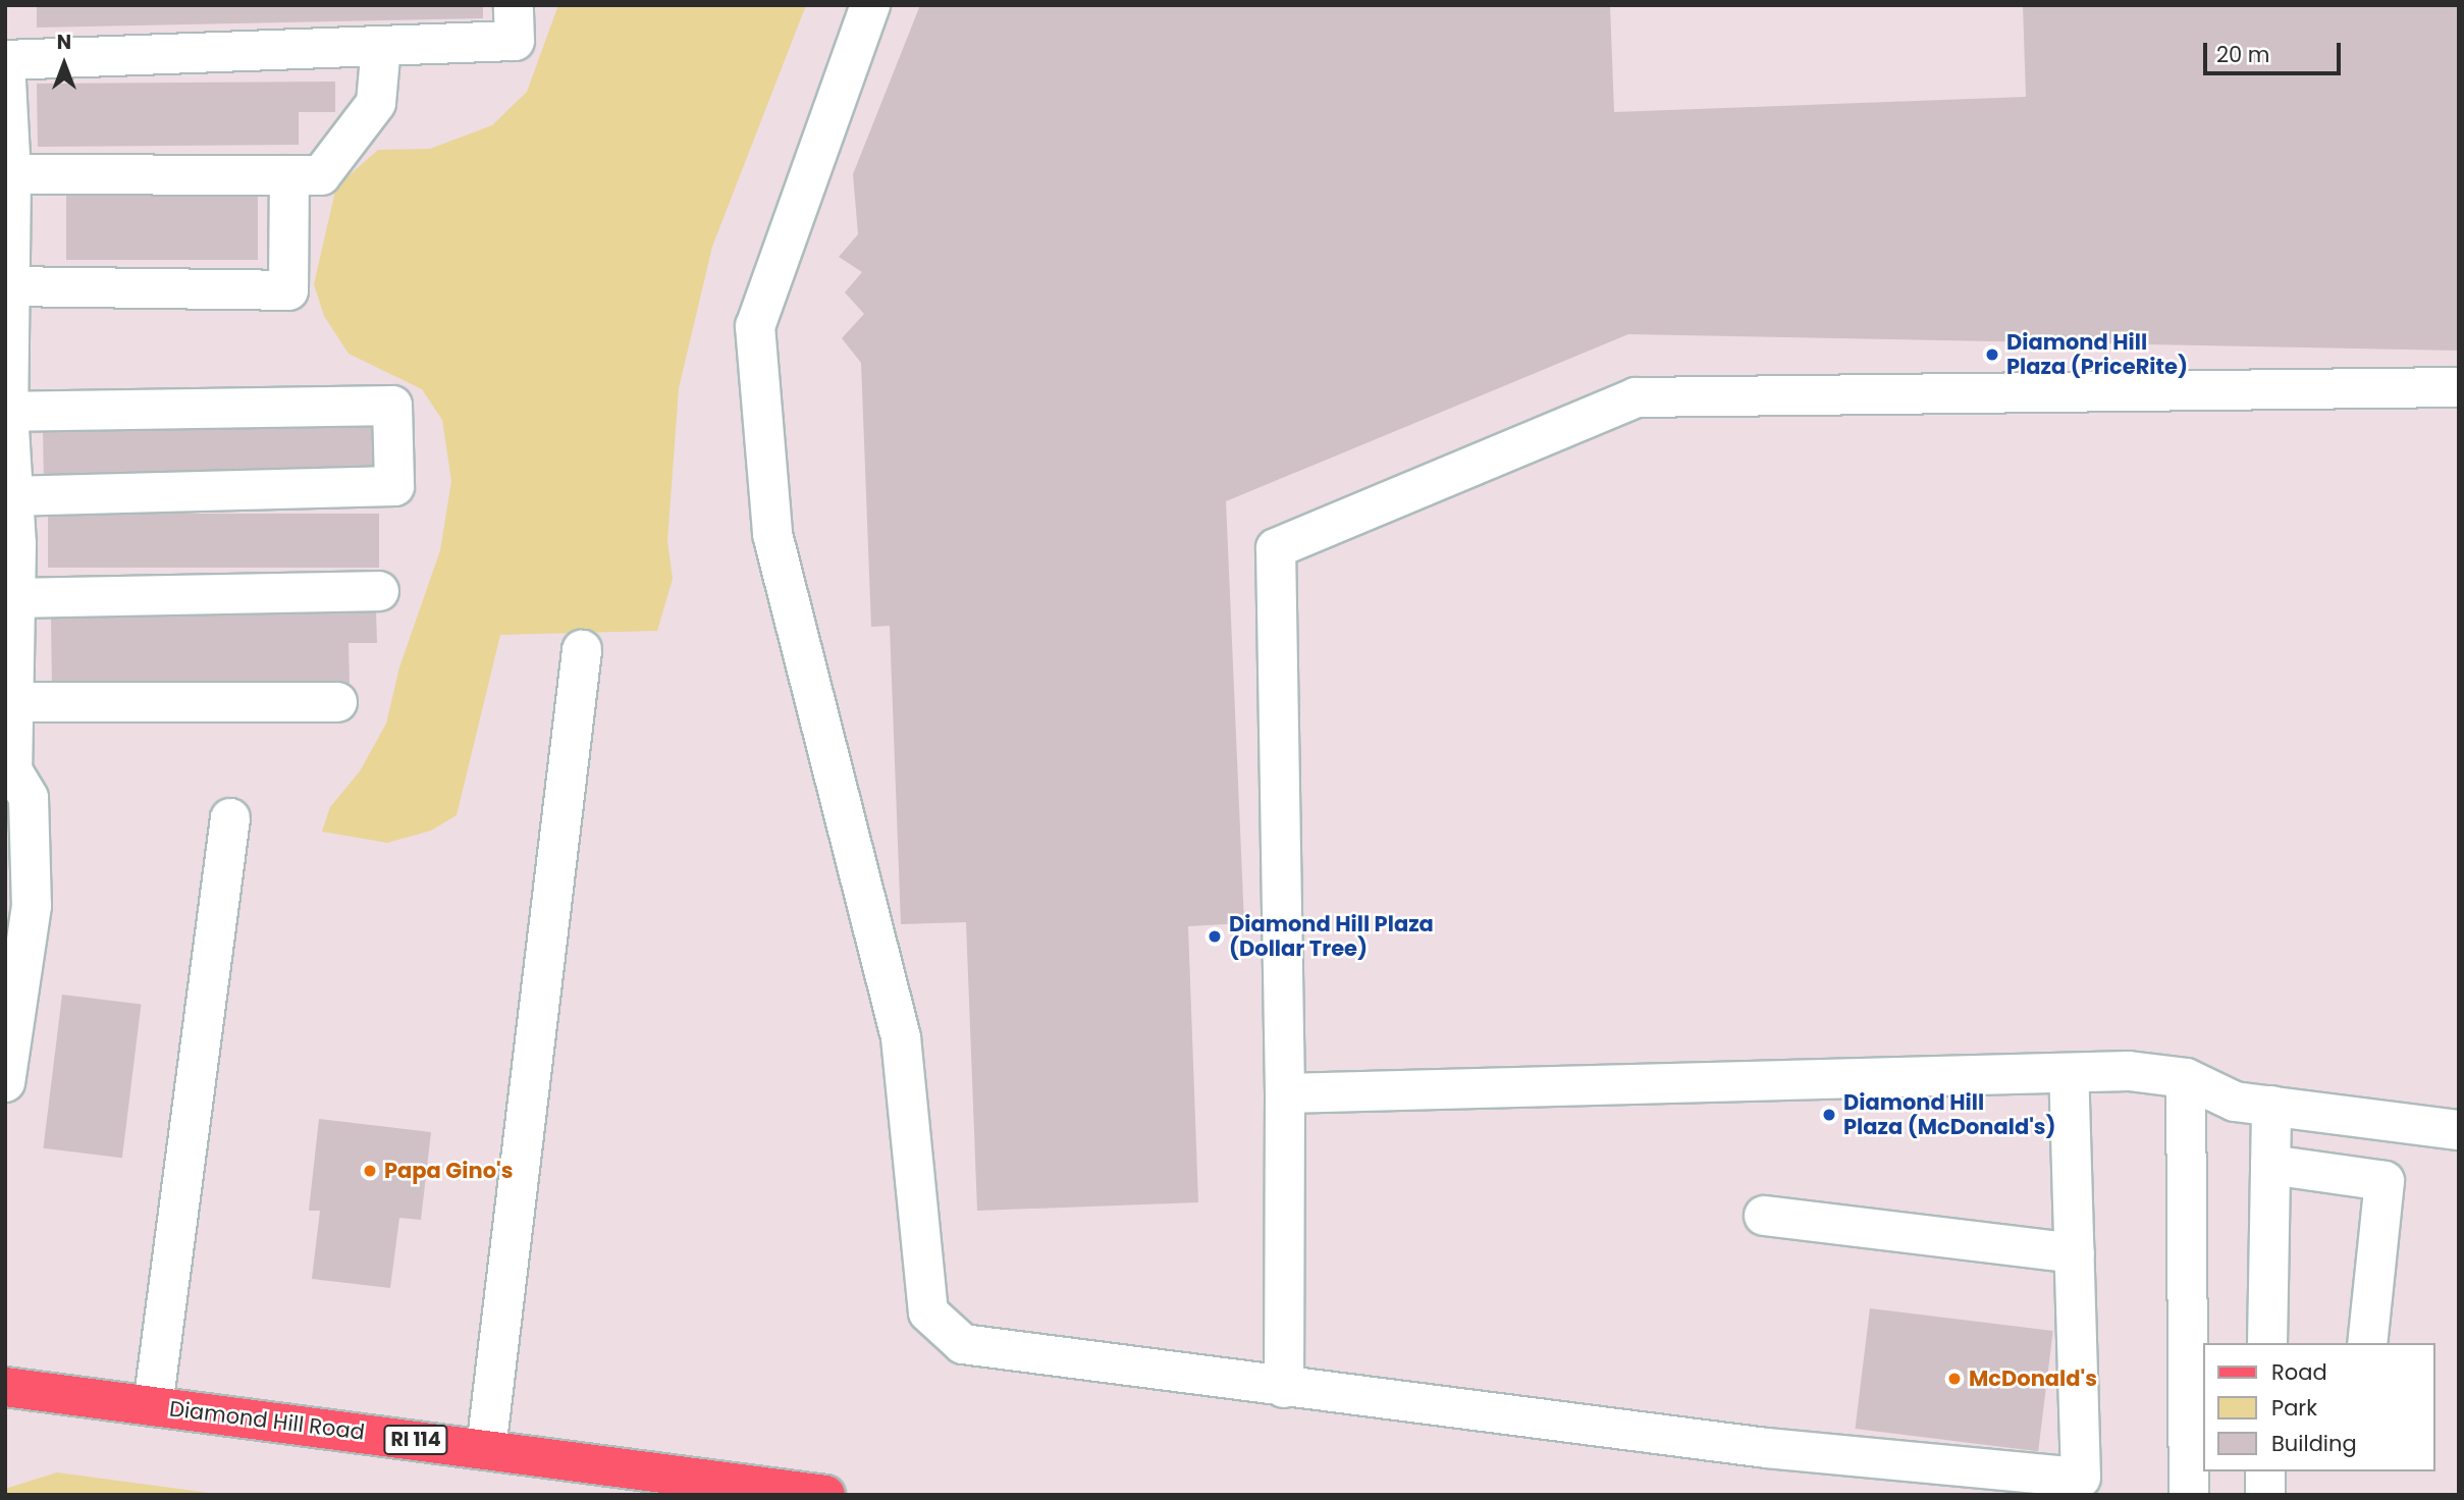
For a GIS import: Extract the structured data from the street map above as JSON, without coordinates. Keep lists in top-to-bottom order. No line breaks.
{"streets":{"main road":["Diamond Hill Road","RI 114"]},"places":["Diamond Hill Plaza (PriceRite)","Diamond Hill Plaza (Dollar Tree)","Diamond Hill Plaza (McDonald's)","Papa Gino's","McDonald's"],"legend":["Road","Park","Building"],"scale_bar":"20 m","north":"top"}
